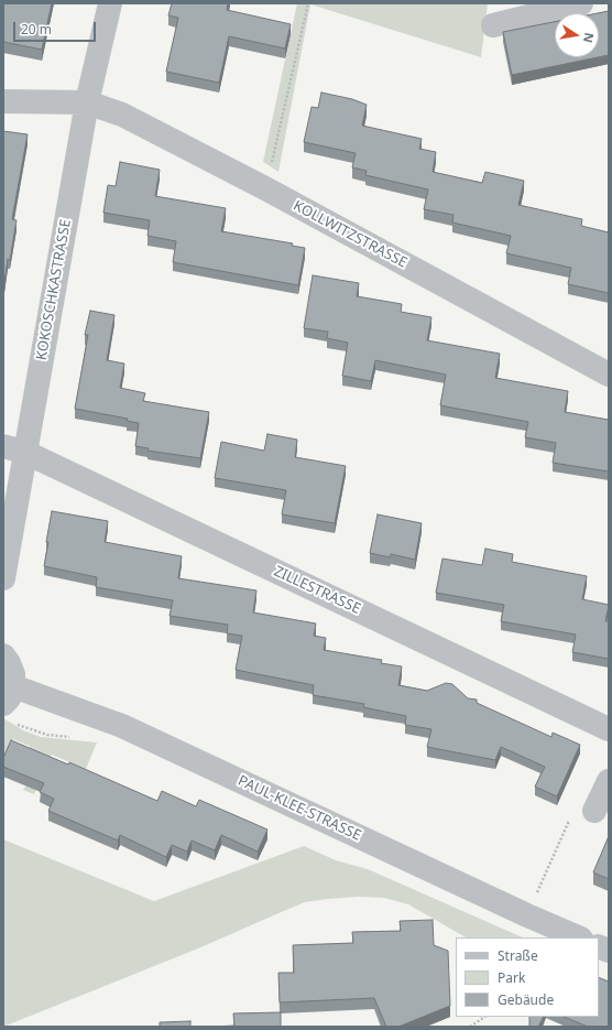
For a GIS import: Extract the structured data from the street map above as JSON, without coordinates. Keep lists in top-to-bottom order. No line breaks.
{"streets":{"street":["KOLLWITZSTRASSE","KOKOSCHKASTRASSE","ZILLESTRASSE","PAUL-KLEE-STRASSE"]},"crossings":[["KOLLWITZSTRASSE","KOKOSCHKASTRASSE"],["KOKOSCHKASTRASSE","ZILLESTRASSE"]],"legend":["Straße","Park","Gebäude"],"scale_bar":"20 m","north":"right"}
